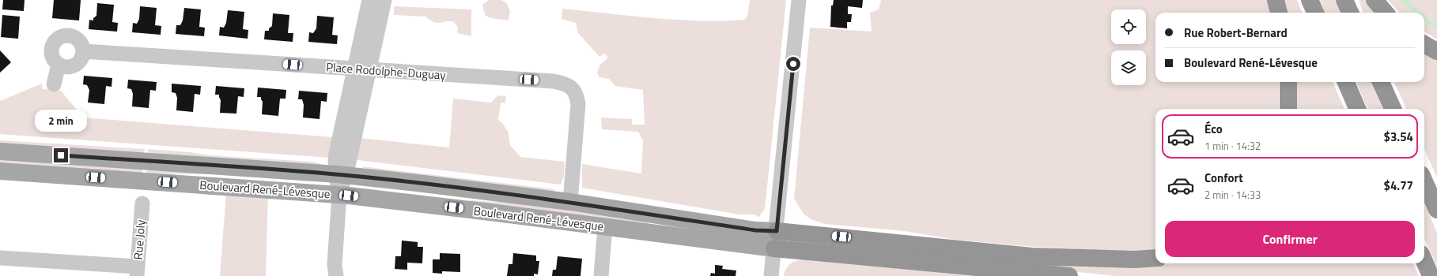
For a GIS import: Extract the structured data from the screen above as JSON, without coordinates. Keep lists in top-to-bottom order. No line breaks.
{"streets":{"main road":["Boulevard René-Lévesque"],"street":["Place Rodolphe-Duguay","Rue Joly"]},"crossings":[["Place Rodolphe-Duguay","Boulevard René-Lévesque"]],"page":{"banner":["Rue Robert-Bernard","Boulevard René-Lévesque"],"bubble":"2 min","list":[{"name":"Éco","note":"1 min · 14:32","value":"$3.54"},{"name":"Confort","note":"2 min · 14:33","value":"$4.77"}],"buttons":"Confirmer"}}
